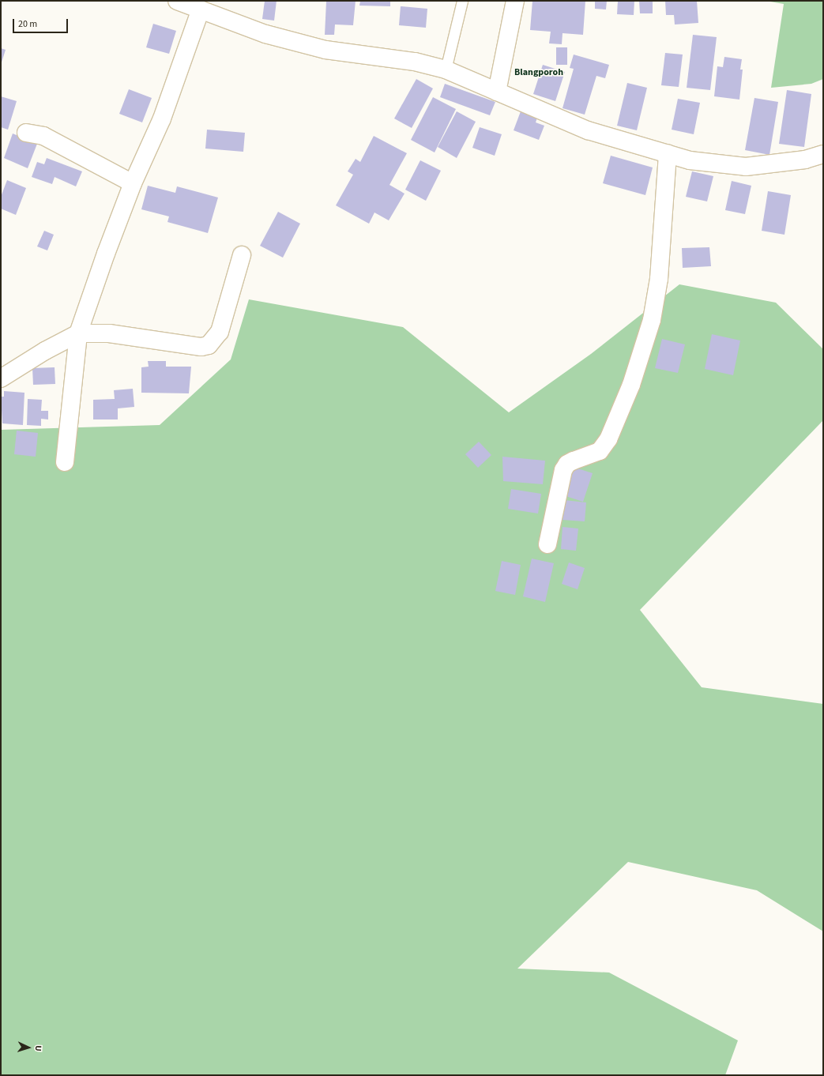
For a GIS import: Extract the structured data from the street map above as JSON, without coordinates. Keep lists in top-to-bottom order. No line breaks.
{"districts":["Blangporoh"],"scale_bar":"20 m","north":"right"}
